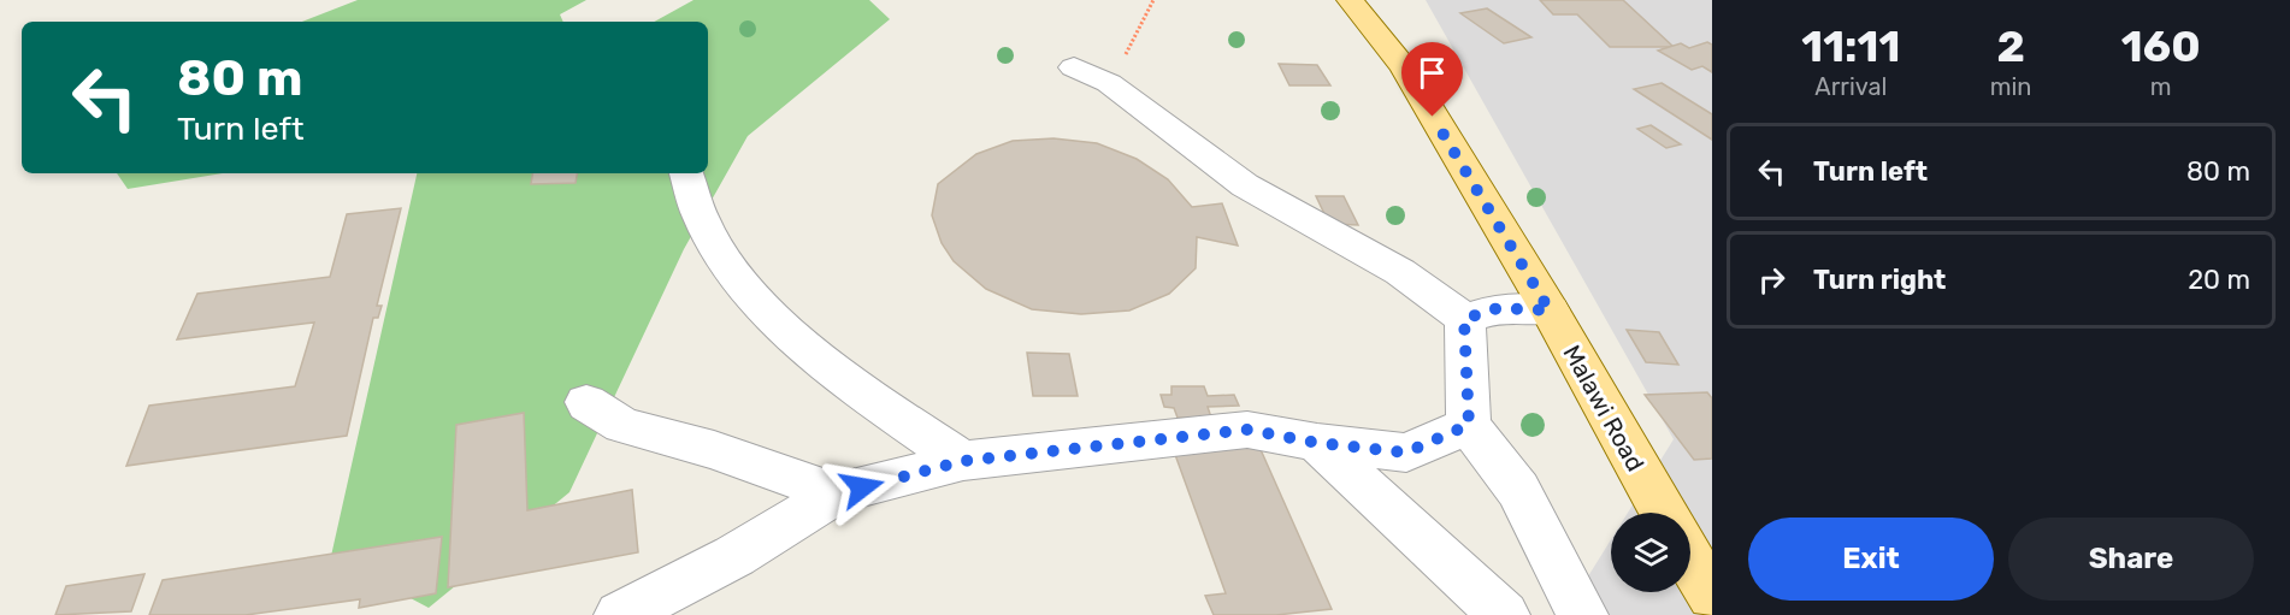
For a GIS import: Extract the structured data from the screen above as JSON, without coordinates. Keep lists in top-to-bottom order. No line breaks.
{"streets":{"main road":["Malawi Road"]},"page":{"eta":["11:11","Arrival","2","min","160","m"],"turn":["80 m","Turn left"],"list":[{"name":"Turn left","value":"80 m"},{"name":"Turn right","value":"20 m"}],"buttons":["Exit","Share"]}}
